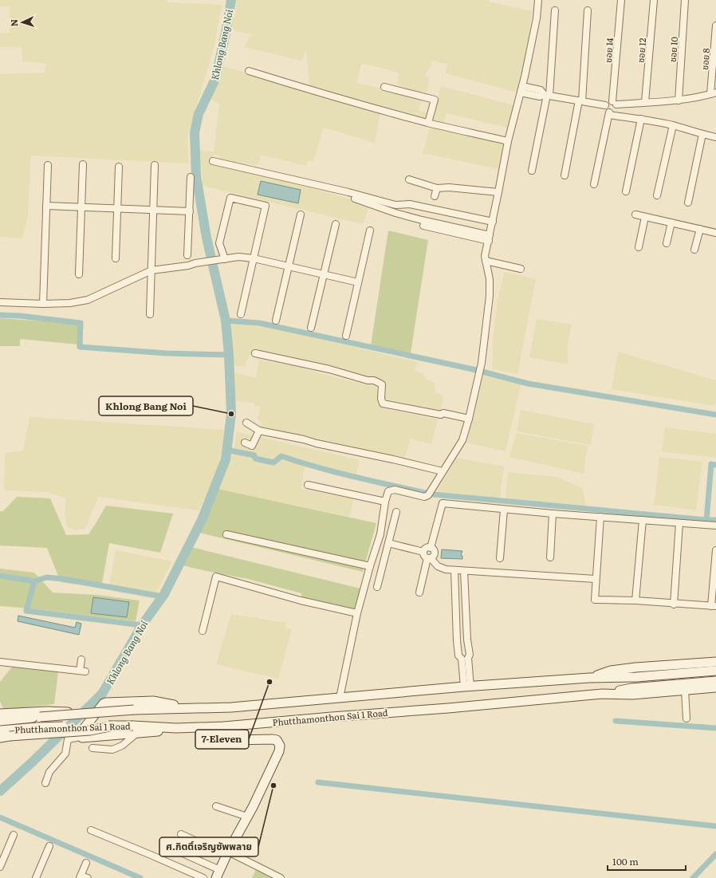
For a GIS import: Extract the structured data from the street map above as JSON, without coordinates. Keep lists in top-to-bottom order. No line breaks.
{"streets":{"main road":["Phutthamonthon Sai 1 Road"],"street":["ซอย 10","ซอย 14","ซอย 12","ซอย 8"]},"water":["Khlong Bang Noi"],"places":["Khlong Bang Noi","7-Eleven","ศ.กิตติ์เจริญซัพพลาย"],"scale_bar":"100 m","north":"left"}
